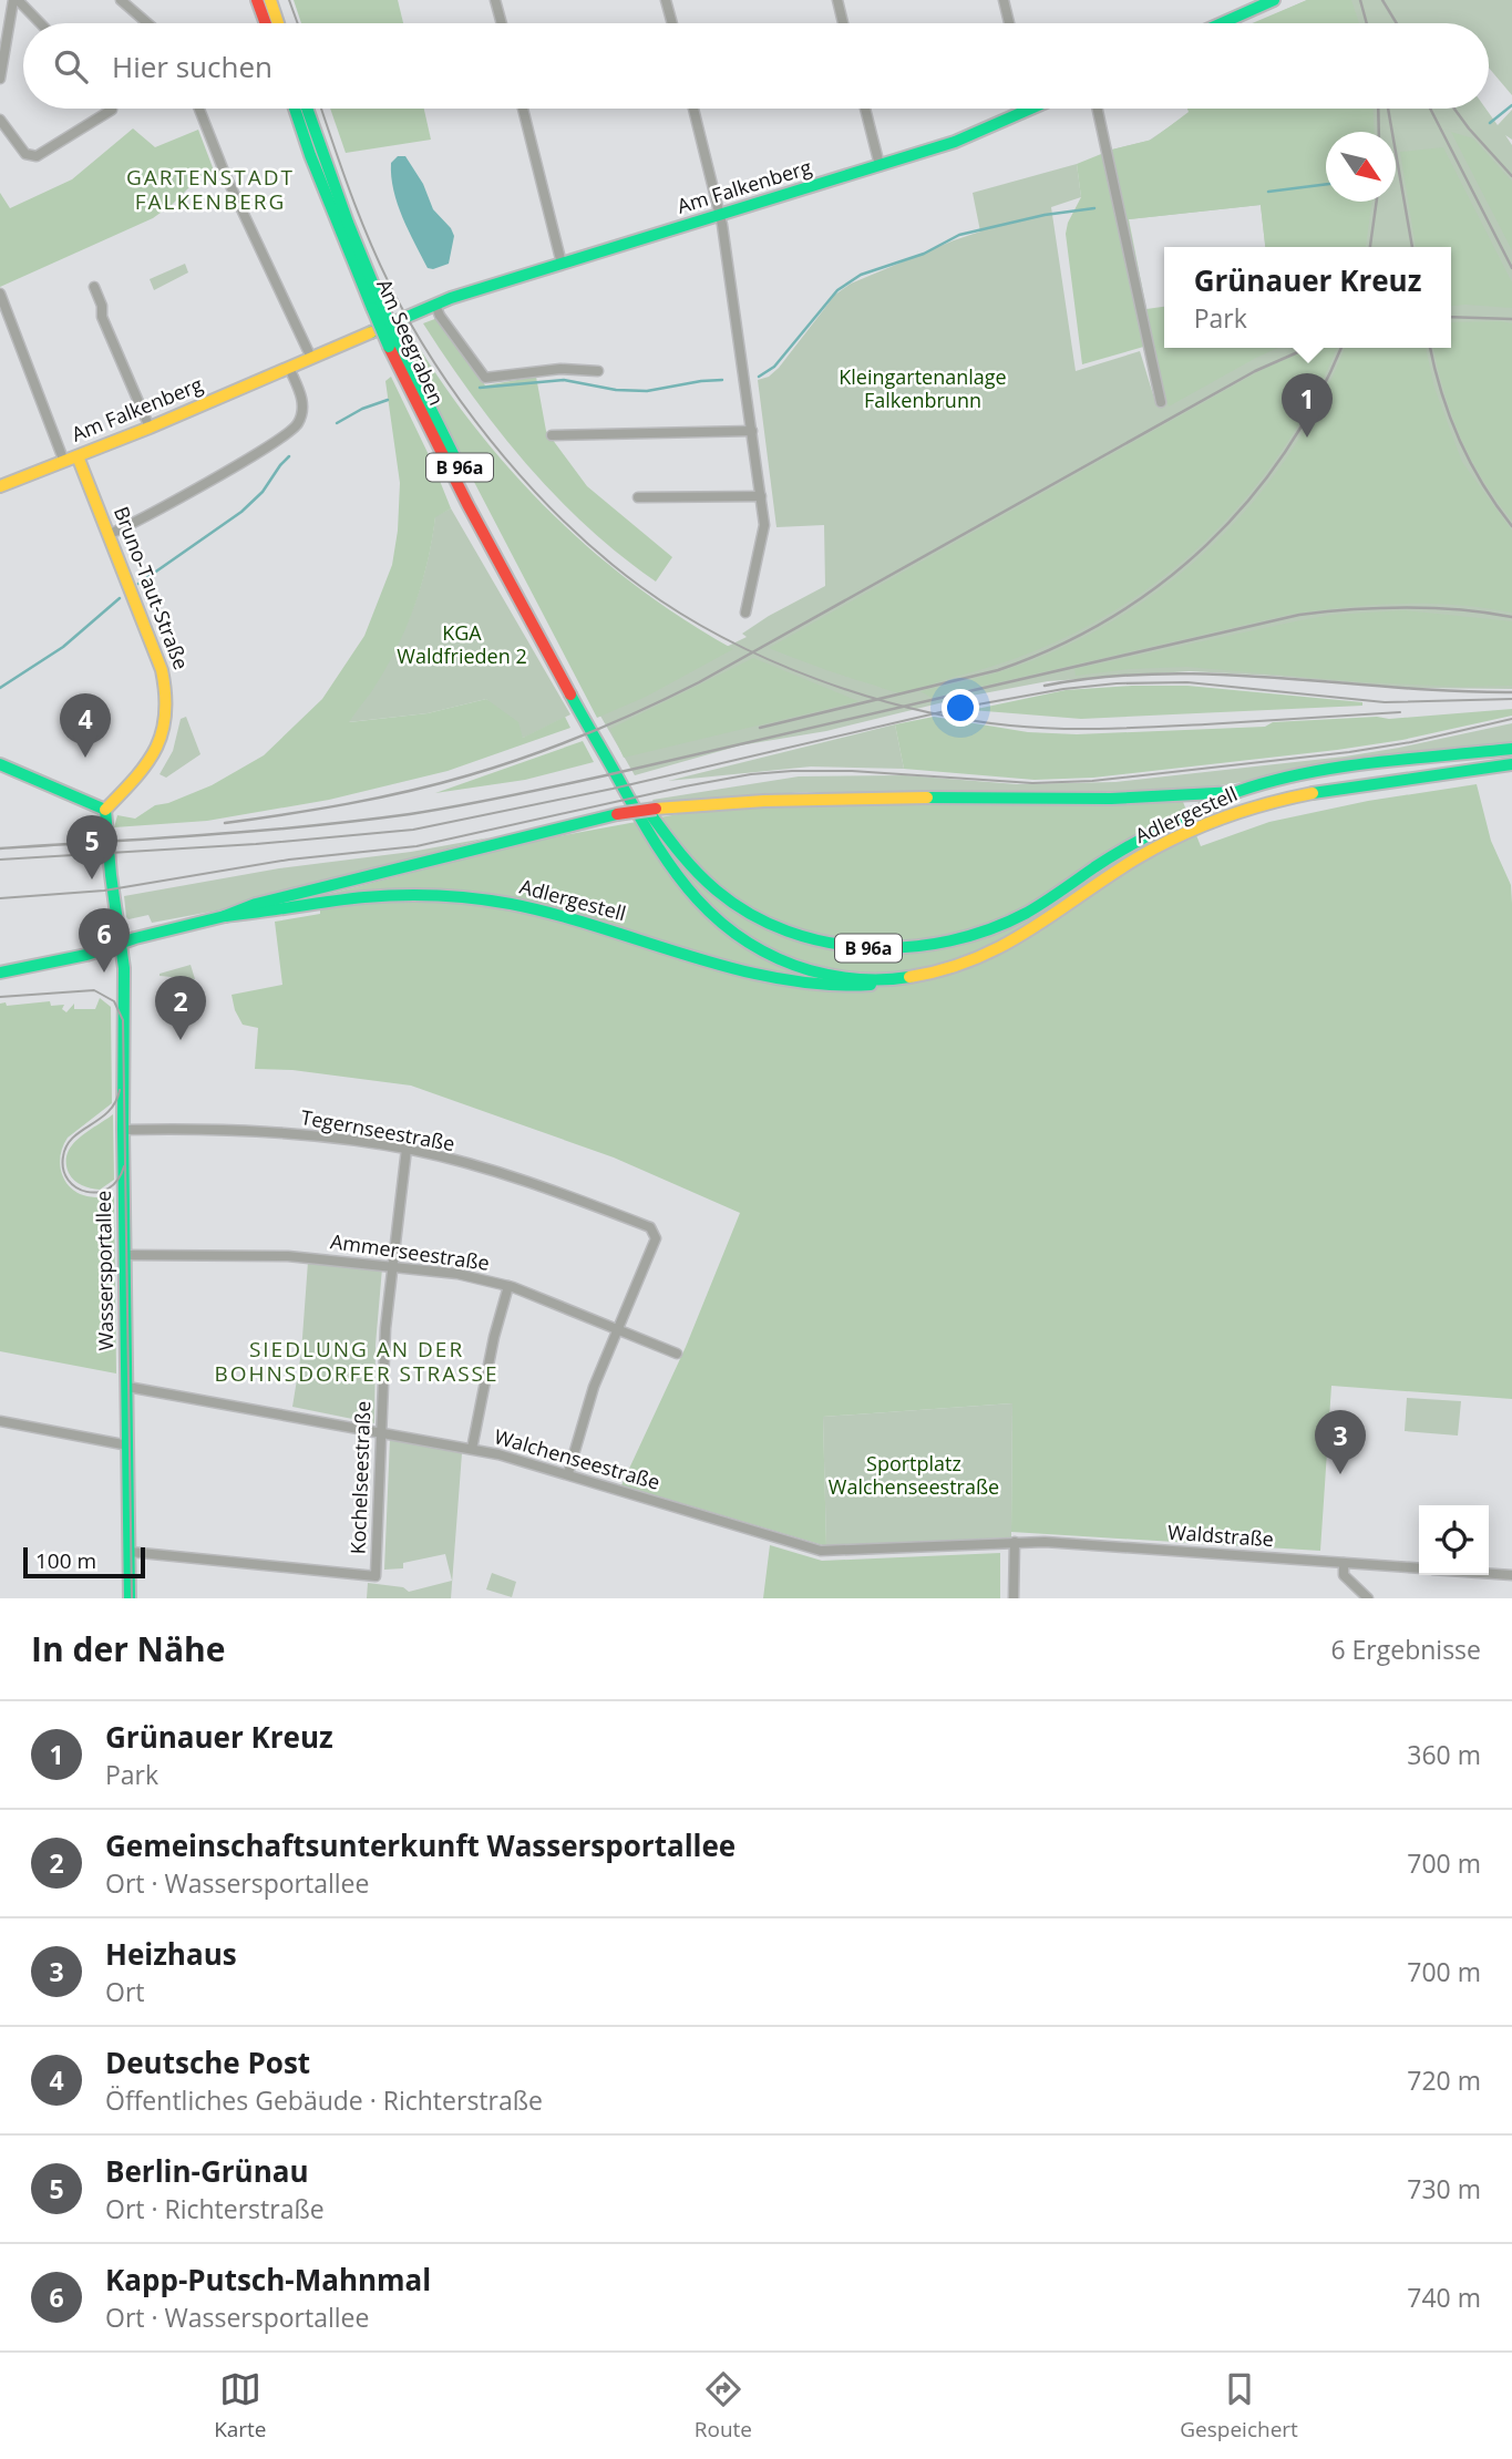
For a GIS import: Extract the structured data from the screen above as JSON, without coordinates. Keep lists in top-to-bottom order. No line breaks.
{"streets":{"main road":["Am Falkenberg","Am Seegraben","B 96a","Bruno-Taut-Straße","Adlergestell","Wassersportallee"],"street":["Tegernseestraße","Ammerseestraße","Walchenseestraße","Kochelseestraße","Waldstraße"]},"crossings":[["Am Falkenberg","Bruno-Taut-Straße"],["Am Seegraben","Adlergestell"],["Bruno-Taut-Straße","Wassersportallee"],["Adlergestell","Wassersportallee"],["Tegernseestraße","Ammerseestraße"],["Tegernseestraße","Wassersportallee"],["Tegernseestraße","Kochelseestraße"],["Ammerseestraße","Wassersportallee"],["Ammerseestraße","Kochelseestraße"],["Wassersportallee","Walchenseestraße"],["Wassersportallee","Kochelseestraße"],["Walchenseestraße","Kochelseestraße"],["Walchenseestraße","Waldstraße"]],"districts":["GARTENSTADT FALKENBERG","SIEDLUNG AN DER BOHNSDORFER STRASSE"],"parks":["Kleingartenanlage Falkenbrunn","KGA Waldfrieden 2","Sportplatz Walchenseestraße"],"scale_bar":"100 m","north":"bottom right","page":{"search":"Hier suchen","popup":["Grünauer Kreuz","Park"],"pins":["1","4","5","6","2","3"],"scale":"100 m","heading":["In der Nähe","6 Ergebnisse"],"list":[{"mark":"1","name":"Grünauer Kreuz","note":"Park","value":"360 m"},{"mark":"2","name":"Gemeinschaftsunterkunft Wassersportallee","note":"Ort · Wassersportallee","value":"700 m"},{"mark":"3","name":"Heizhaus","note":"Ort","value":"700 m"},{"mark":"4","name":"Deutsche Post","note":"Öffentliches Gebäude · Richterstraße","value":"720 m"},{"mark":"5","name":"Berlin-Grünau","note":"Ort · Richterstraße","value":"730 m"},{"mark":"6","name":"Kapp-Putsch-Mahnmal","note":"Ort · Wassersportallee","value":"740 m"}],"nav":["Karte","Route","Gespeichert"]}}
